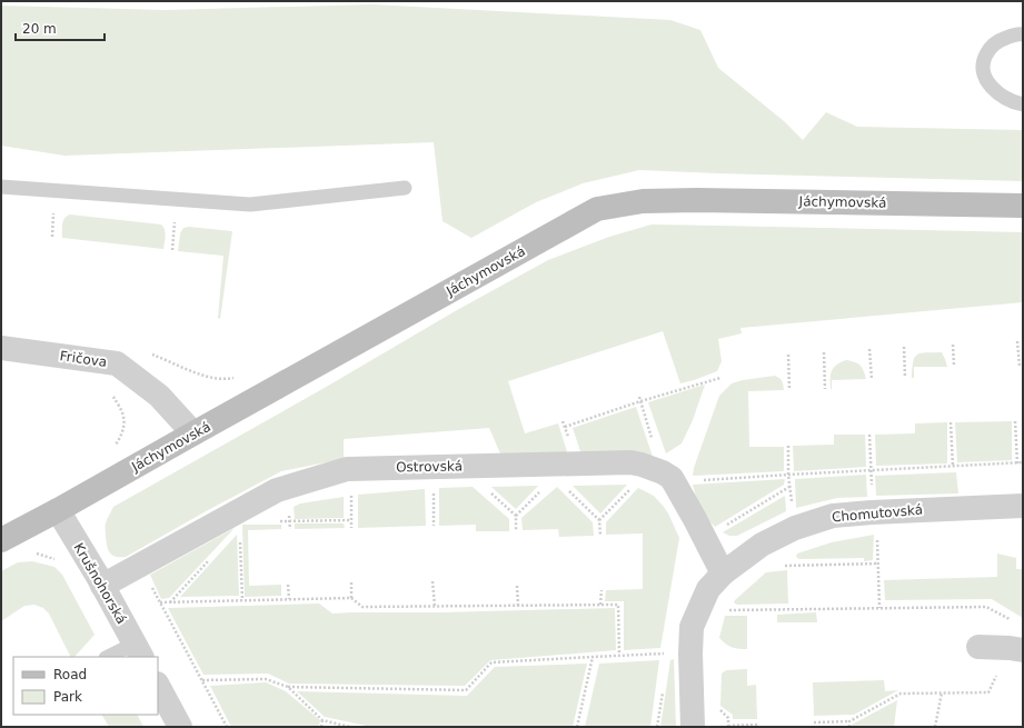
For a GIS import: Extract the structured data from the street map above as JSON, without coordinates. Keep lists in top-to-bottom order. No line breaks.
{"streets":{"street":["Jáchymovská","Fričova","Ostrovská","Chomutovská","Krušnohorská"]},"crossings":[["Jáchymovská","Fričova"],["Jáchymovská","Krušnohorská"],["Ostrovská","Krušnohorská"]],"legend":["Road","Park"],"scale_bar":"20 m"}
